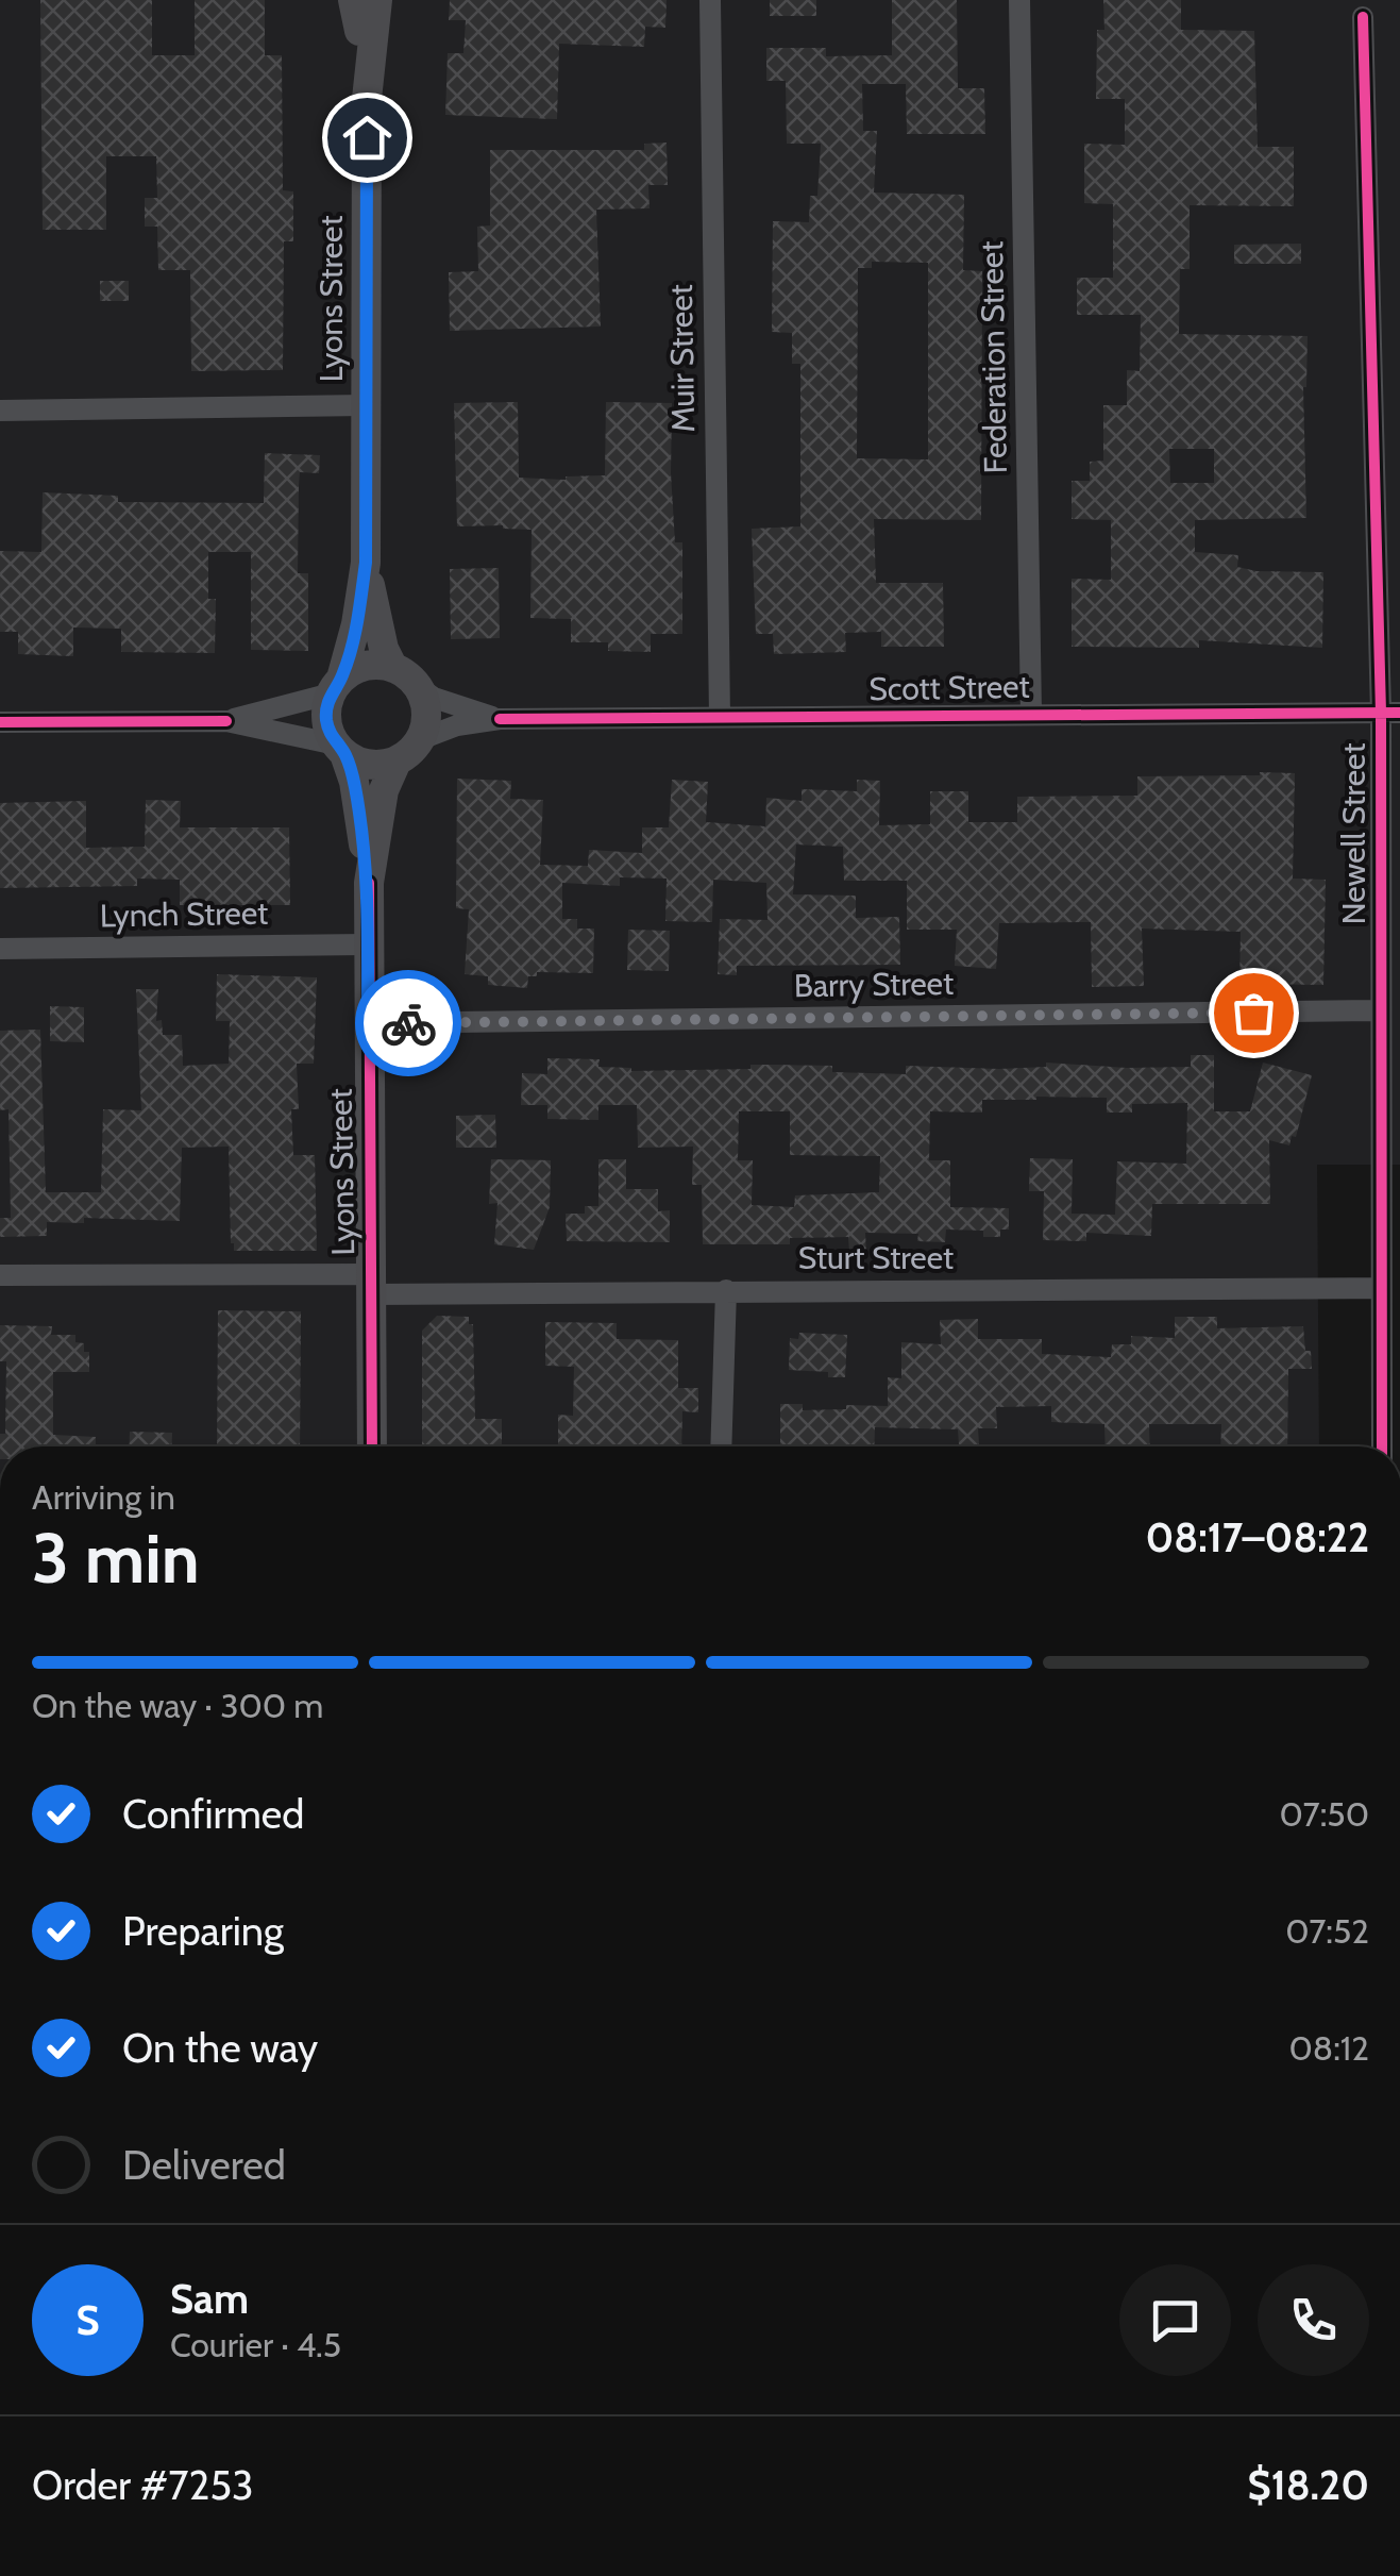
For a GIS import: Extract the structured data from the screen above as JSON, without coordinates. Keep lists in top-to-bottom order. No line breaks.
{"streets":{"street":["Lyons Street","Federation Street","Muir Street","Scott Street","Newell Street","Lynch Street","Barry Street","Sturt Street"]},"crossings":[["Lyons Street","Scott Street"],["Lyons Street","Lynch Street"],["Lyons Street","Barry Street"],["Lyons Street","Sturt Street"],["Federation Street","Scott Street"],["Muir Street","Scott Street"],["Scott Street","Newell Street"],["Newell Street","Barry Street"],["Newell Street","Sturt Street"]],"page":{"heading":["3 min","Arriving in","08:17–08:22"],"panel":["Sam","Courier · 4.5","Order #7253","$18.20"],"bar":"On the way · 300 m","list":[["Confirmed","07:50"],["Preparing","07:52"],["On the way","08:12"],"Delivered"],"round":"S"}}
